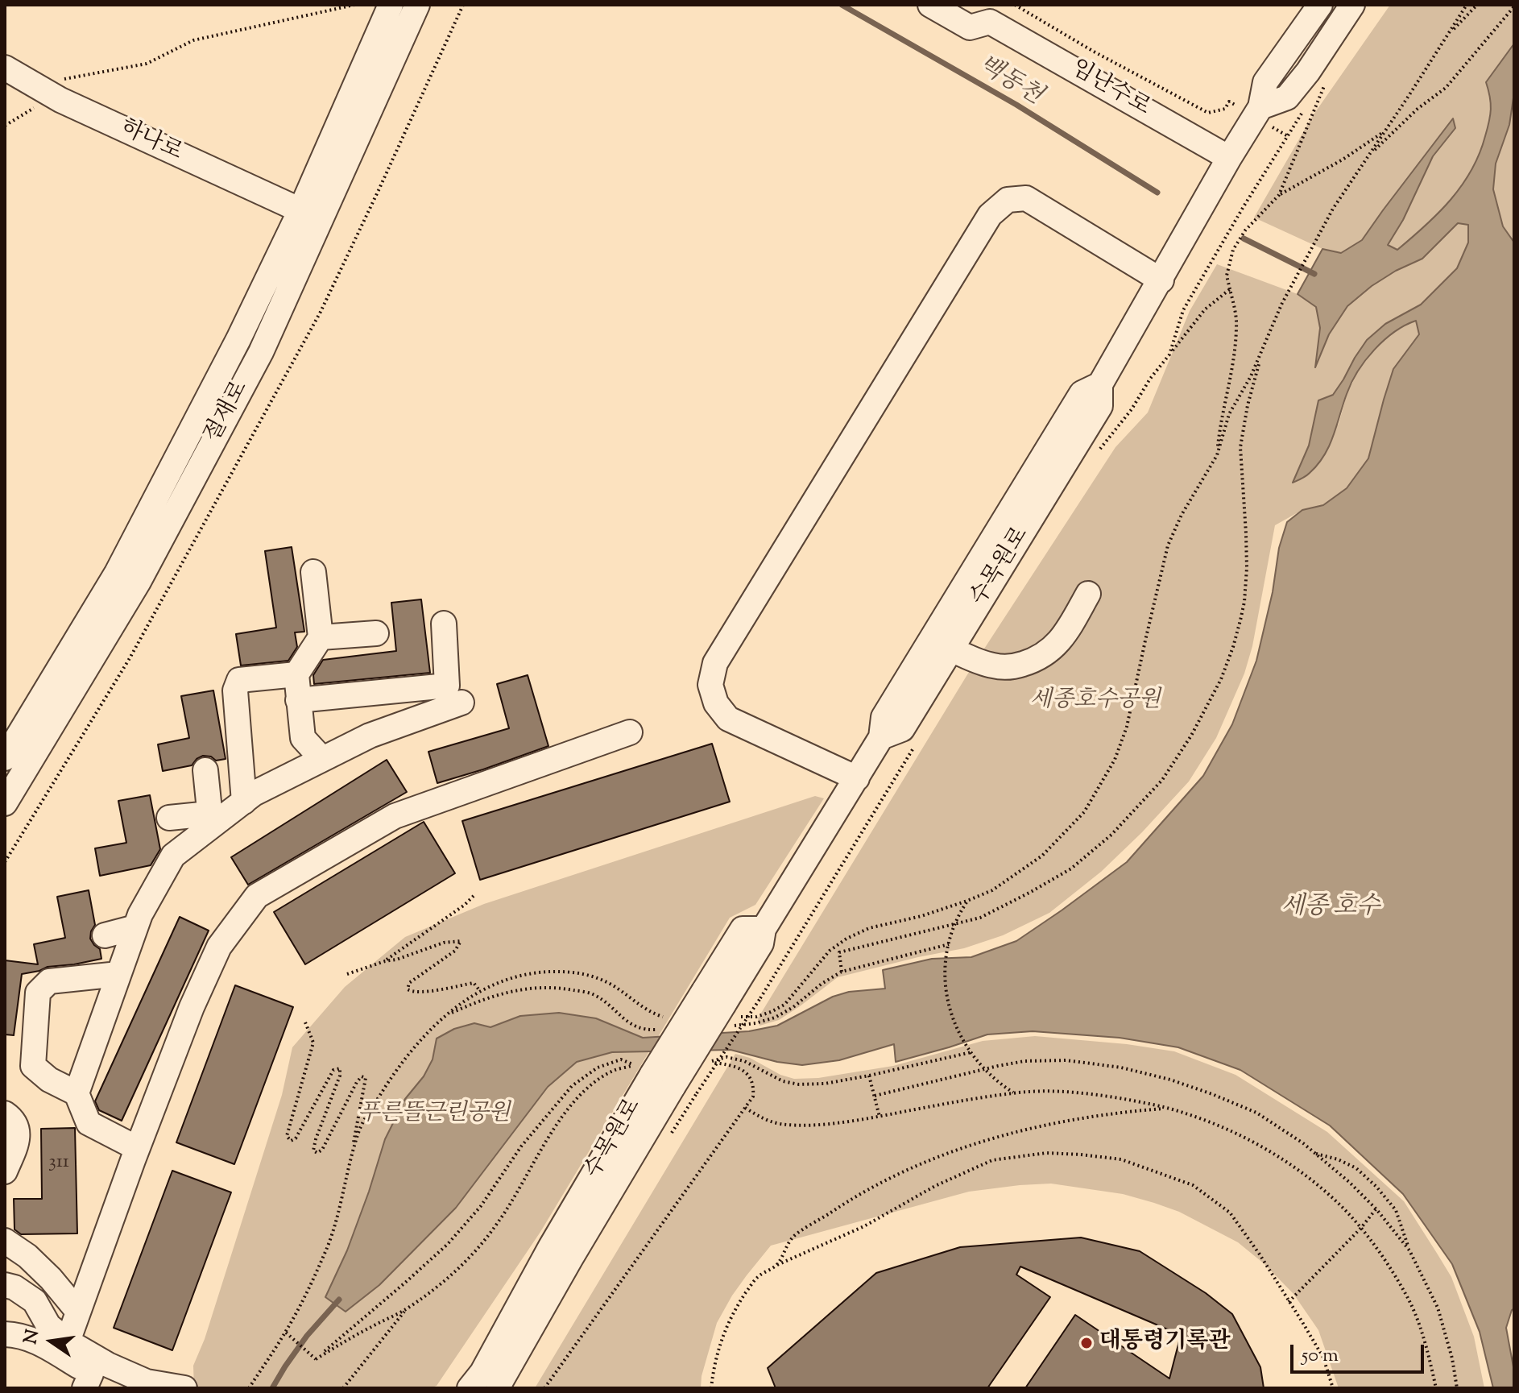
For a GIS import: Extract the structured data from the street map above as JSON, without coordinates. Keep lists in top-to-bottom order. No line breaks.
{"streets":{"street":["임난수로","하나로","절재로","수목원로"]},"crossings":[["임난수로","수목원로"],["하나로","절재로"]],"water":["백동천","세종 호수"],"parks":["세종호수공원","푸른뜰근린공원"],"places":["대통령기록관"],"house_numbers":["311"],"scale_bar":"50 m","north":"left"}
